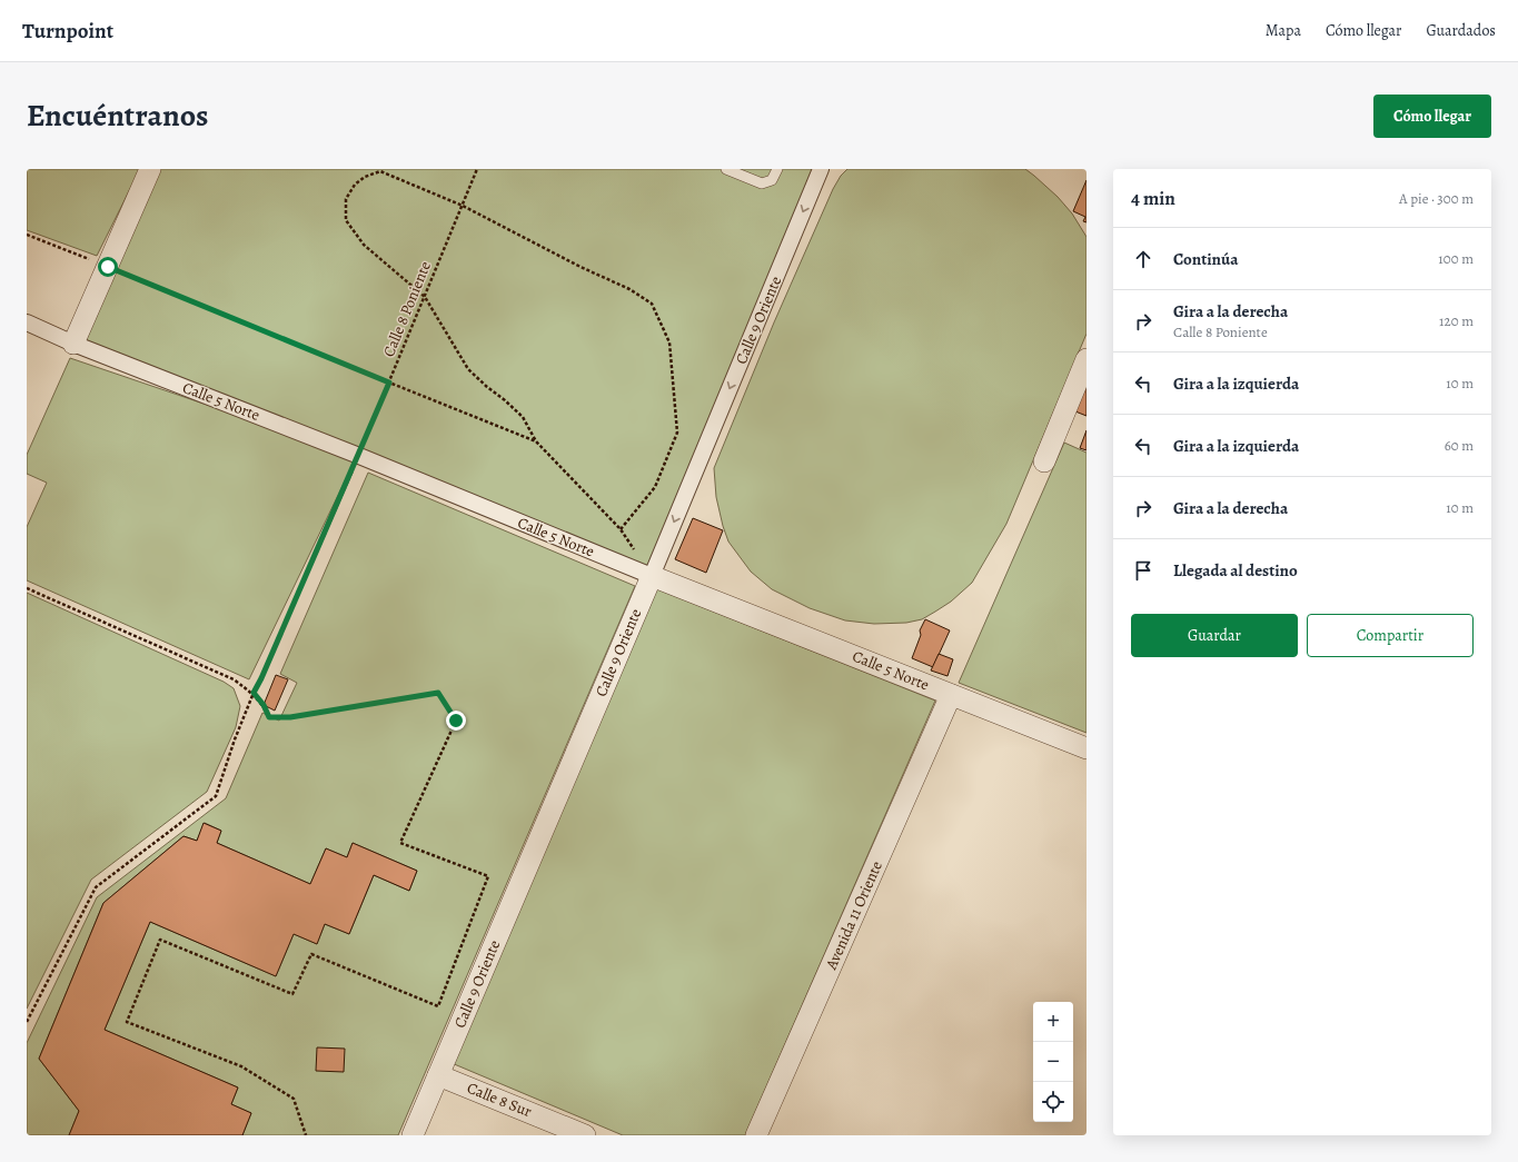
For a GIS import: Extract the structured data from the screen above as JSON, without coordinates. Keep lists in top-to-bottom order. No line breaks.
{"streets":{"street":["Calle 9 Oriente","Calle 5 Norte","Avenida 11 Oriente","Calle 8 Sur"],"path":["Calle 8 Poniente"]},"crossings":[["Calle 8 Poniente","Calle 5 Norte"],["Calle 9 Oriente","Calle 5 Norte"],["Calle 9 Oriente","Calle 8 Sur"],["Calle 5 Norte","Avenida 11 Oriente"]],"one_way":["Calle 9 Oriente"],"page":{"header":"Turnpoint","nav":["Mapa","Cómo llegar","Guardados"],"title":"Encuéntranos","buttons":["Cómo llegar",["Guardar","Compartir"]],"heading":["4 min","A pie · 300 m"],"list":[["Continúa","100 m"],["Gira a la derecha","Calle 8 Poniente","120 m"],["Gira a la izquierda","10 m"],["Gira a la izquierda","60 m"],["Gira a la derecha","10 m"],"Llegada al destino"],"map_buttons":["+","−"]}}
